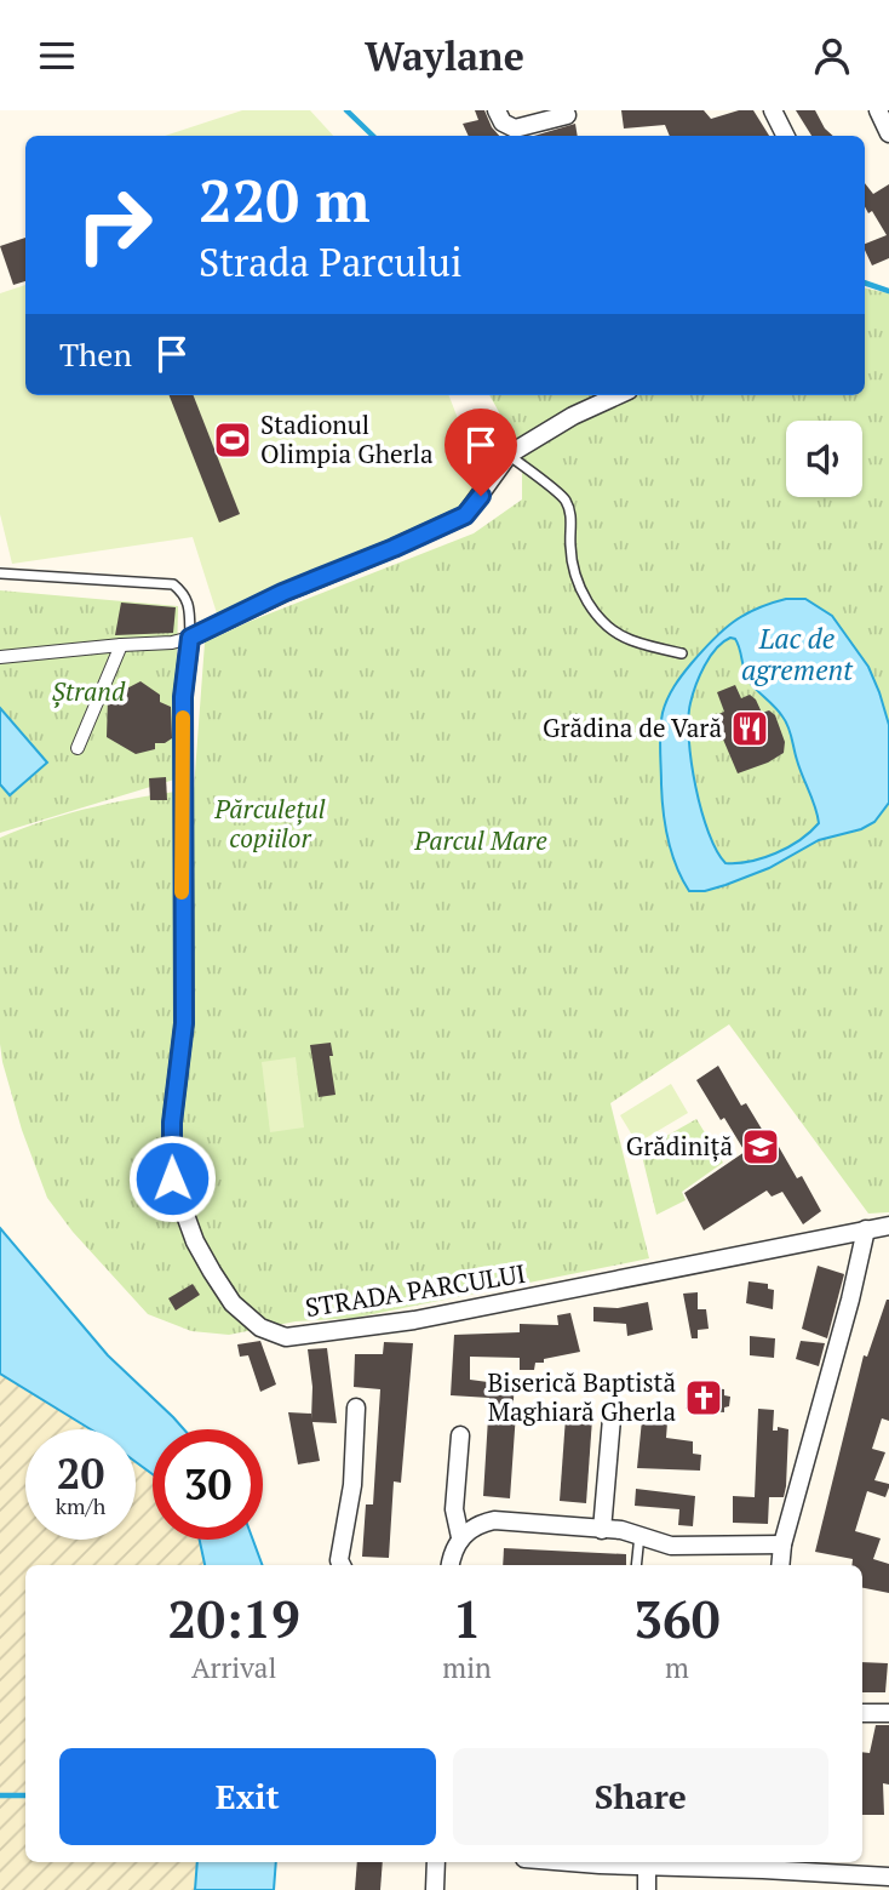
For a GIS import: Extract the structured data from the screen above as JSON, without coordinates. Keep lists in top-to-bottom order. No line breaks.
{"streets":{"street":["STRADA PARCULUI"]},"water":["Lac de agrement"],"parks":["Ștrand","Părculețul copiilor","Parcul Mare"],"places":{"sports":["Stadionul Olimpia Gherla"],"restaurant":["Grădina de Vară"],"school or university":["Grădiniță"],"church":["Biserică Baptistă Maghiară Gherla"]},"page":{"header":"Waylane","turn":["220 m","Strada Parcului"],"then":"Then","speed":"20 km/h","limit":"30","eta":["20:19","Arrival","1","min","360","m"],"buttons":["Exit","Share"]}}
